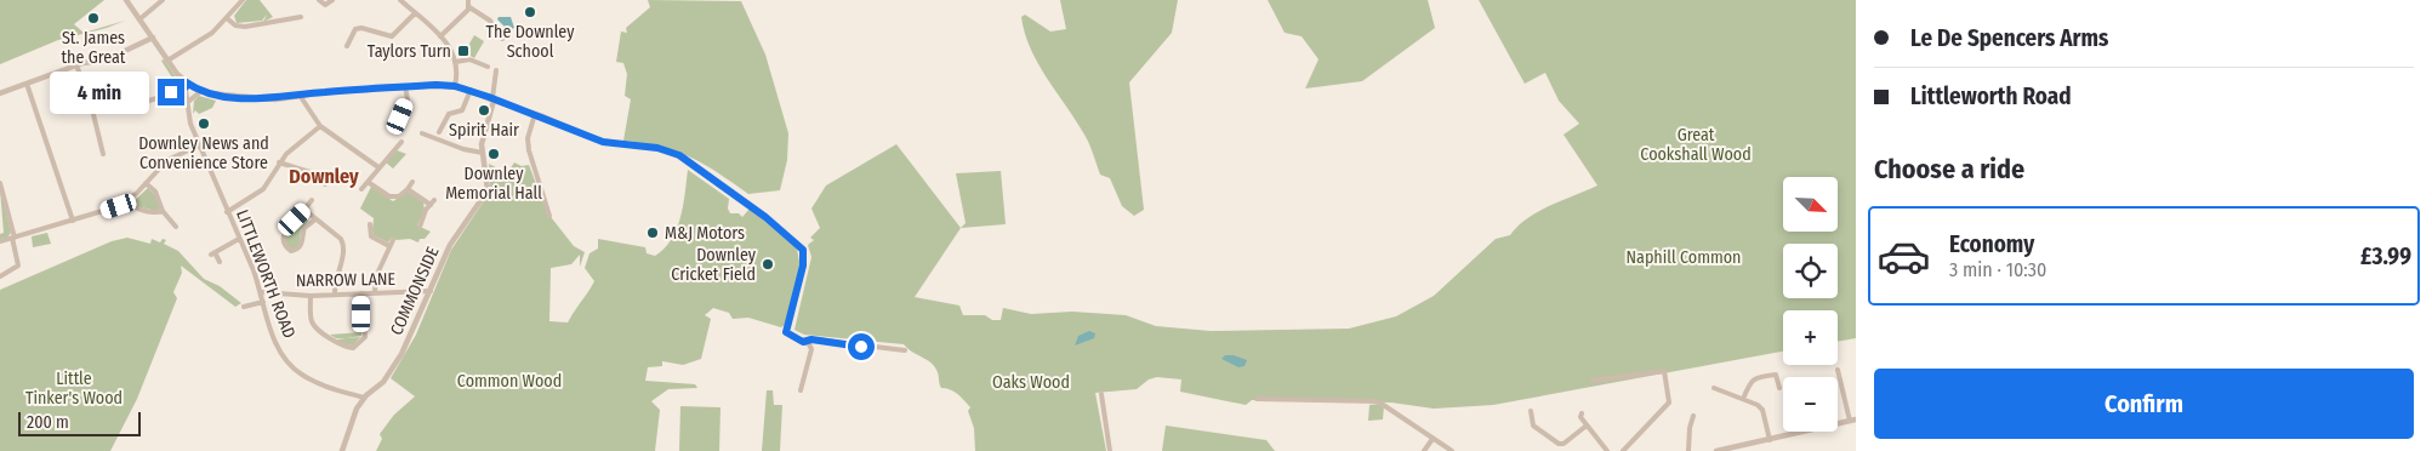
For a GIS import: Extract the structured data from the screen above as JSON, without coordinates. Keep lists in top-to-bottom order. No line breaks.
{"streets":{"street":["LITTLEWORTH ROAD","NARROW LANE","COMMONSIDE"]},"crossings":[["LITTLEWORTH ROAD","NARROW LANE"],["LITTLEWORTH ROAD","COMMONSIDE"],["NARROW LANE","COMMONSIDE"]],"districts":["Downley"],"parks":["Great Cookshall Wood","Naphill Common","Little Tinker's Wood","Common Wood","Oaks Wood"],"places":{"other":["The Downley School","St. James the Great","Spirit Hair","Downley News and Convenience Store","Downley Memorial Hall","M&J Motors","Downley Cricket Field"],"transit":["Taylors Turn"]},"scale_bar":"200 m","north":"bottom right","page":{"banner":["Le De Spencers Arms","Littleworth Road"],"bubble":"4 min","heading":"Choose a ride","map_buttons":["+","−"],"list":[{"name":"Economy","note":"3 min · 10:30","value":"£3.99"}],"buttons":"Confirm","scale":"200 m"}}
